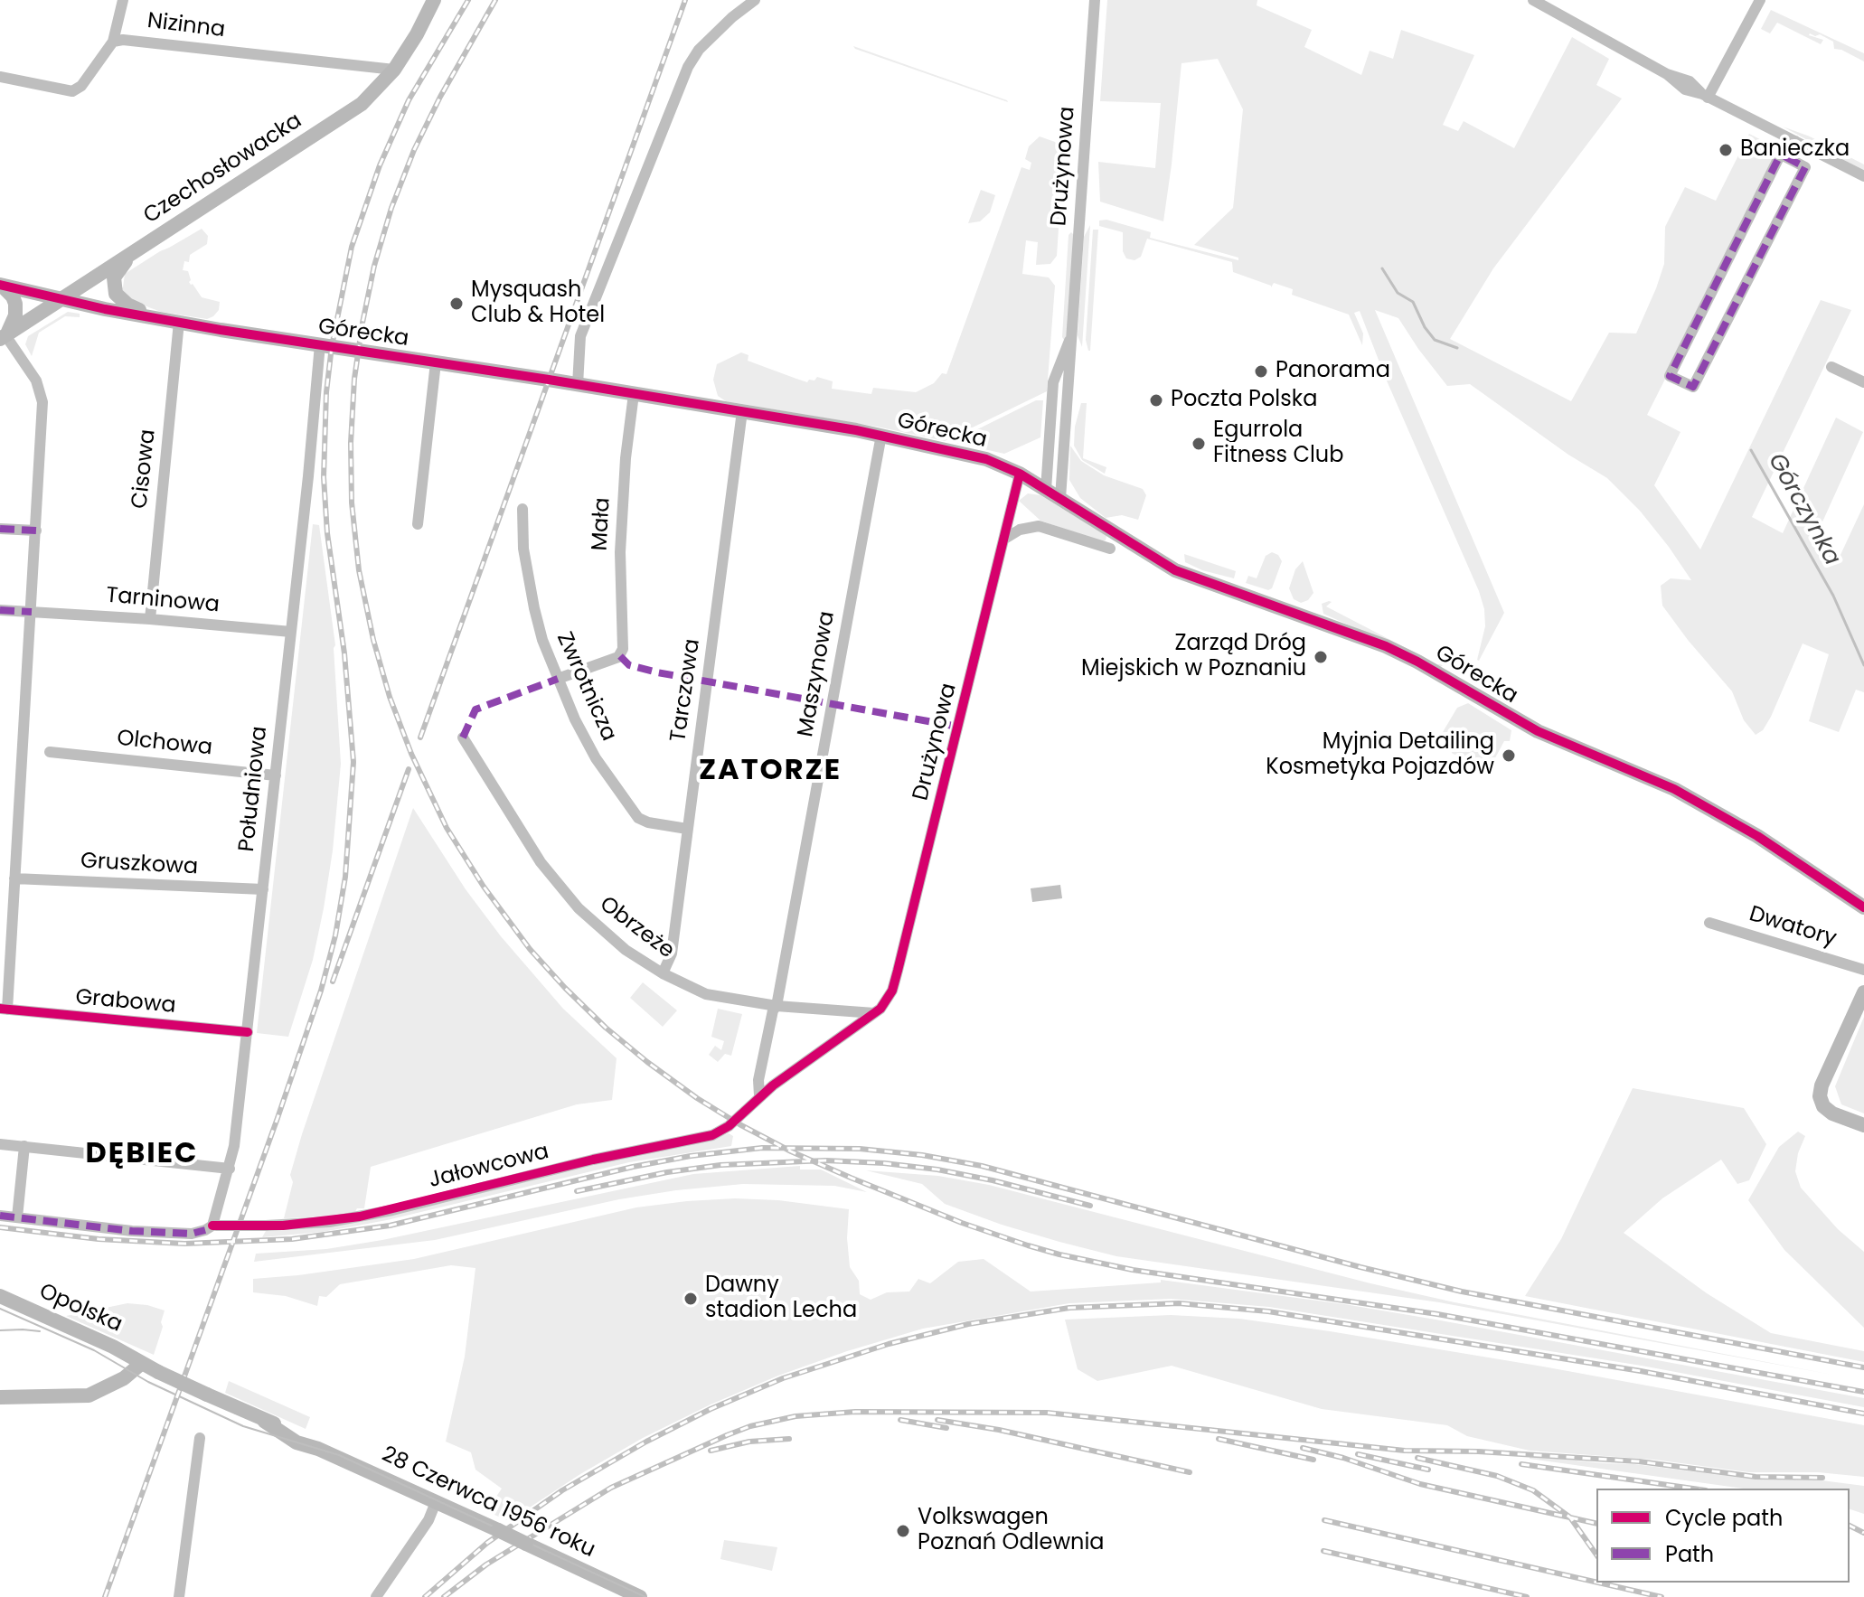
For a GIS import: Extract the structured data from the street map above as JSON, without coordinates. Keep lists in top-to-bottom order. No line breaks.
{"streets":{"street":["Nizinna","Drużynowa","Czechosłowacka","Górecka","Cisowa","Mała","Tarninowa","Maszynowa","Zwrotnicza","Tarczowa","Olchowa","Południowa","Gruszkowa","Dwatory","Obrzeże","Grabowa","Jałowcowa","Opolska","28 Czerwca 1956 roku"]},"crossings":[["Nizinna","Czechosłowacka"],["Drużynowa","Górecka"],["Drużynowa","Obrzeże"],["Drużynowa","Jałowcowa"],["Czechosłowacka","Górecka"],["Górecka","Cisowa"],["Górecka","Mała"],["Górecka","Maszynowa"],["Górecka","Tarczowa"],["Górecka","Południowa"],["Cisowa","Tarninowa"],["Mała","Zwrotnicza"],["Tarninowa","Południowa"],["Maszynowa","Obrzeże"],["Zwrotnicza","Tarczowa"],["Tarczowa","Obrzeże"],["Olchowa","Południowa"],["Południowa","Gruszkowa"],["Południowa","Grabowa"],["Południowa","Jałowcowa"],["Obrzeże","Jałowcowa"],["Opolska","28 Czerwca 1956 roku"]],"districts":["ZATORZE","DĘBIEC"],"water":["Górczynka"],"places":["Banieczka","Mysquash Club & Hotel","Panorama","Poczta Polska","Egurrola Fitness Club","Zarząd Dróg Miejskich w Poznaniu","Myjnia Detailing Kosmetyka Pojazdów","Dawny stadion Lecha","Volkswagen Poznań Odlewnia"],"legend":["Cycle path","Path"]}
